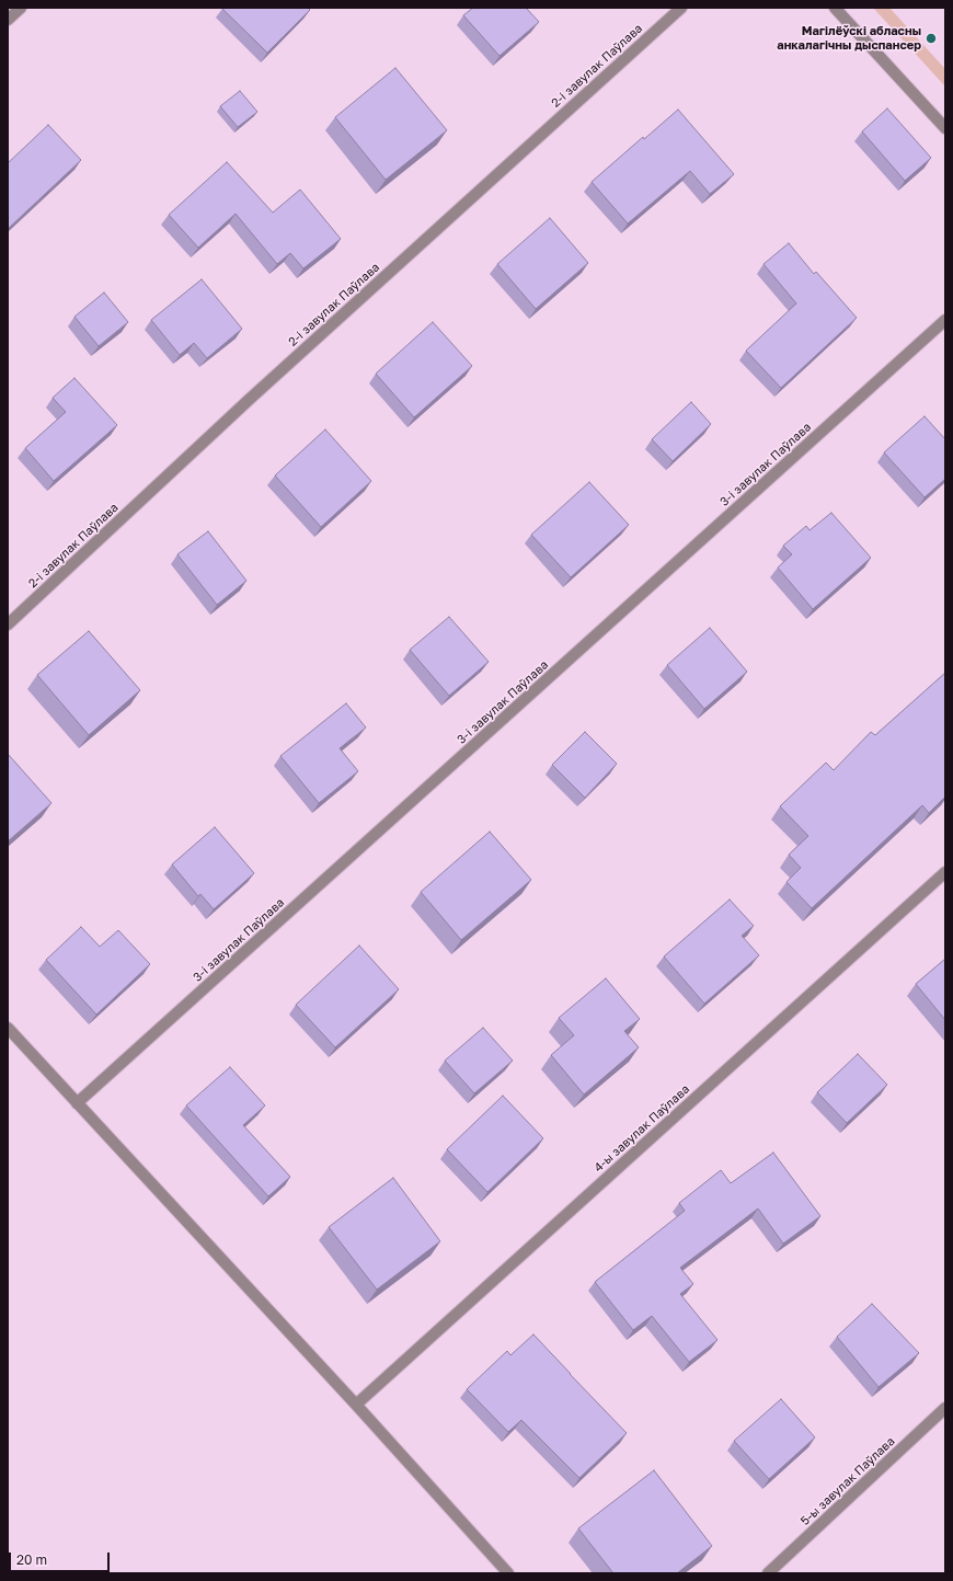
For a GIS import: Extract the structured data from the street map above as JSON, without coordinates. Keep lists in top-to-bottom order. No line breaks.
{"streets":{"street":["2-і завулак Паўлава","3-і завулак Паўлава","4-ы завулак Паўлава","5-ы завулак Паўлава"]},"places":["Магілёўскі абласны анкалагічны дыспансер"],"scale_bar":"20 m"}
